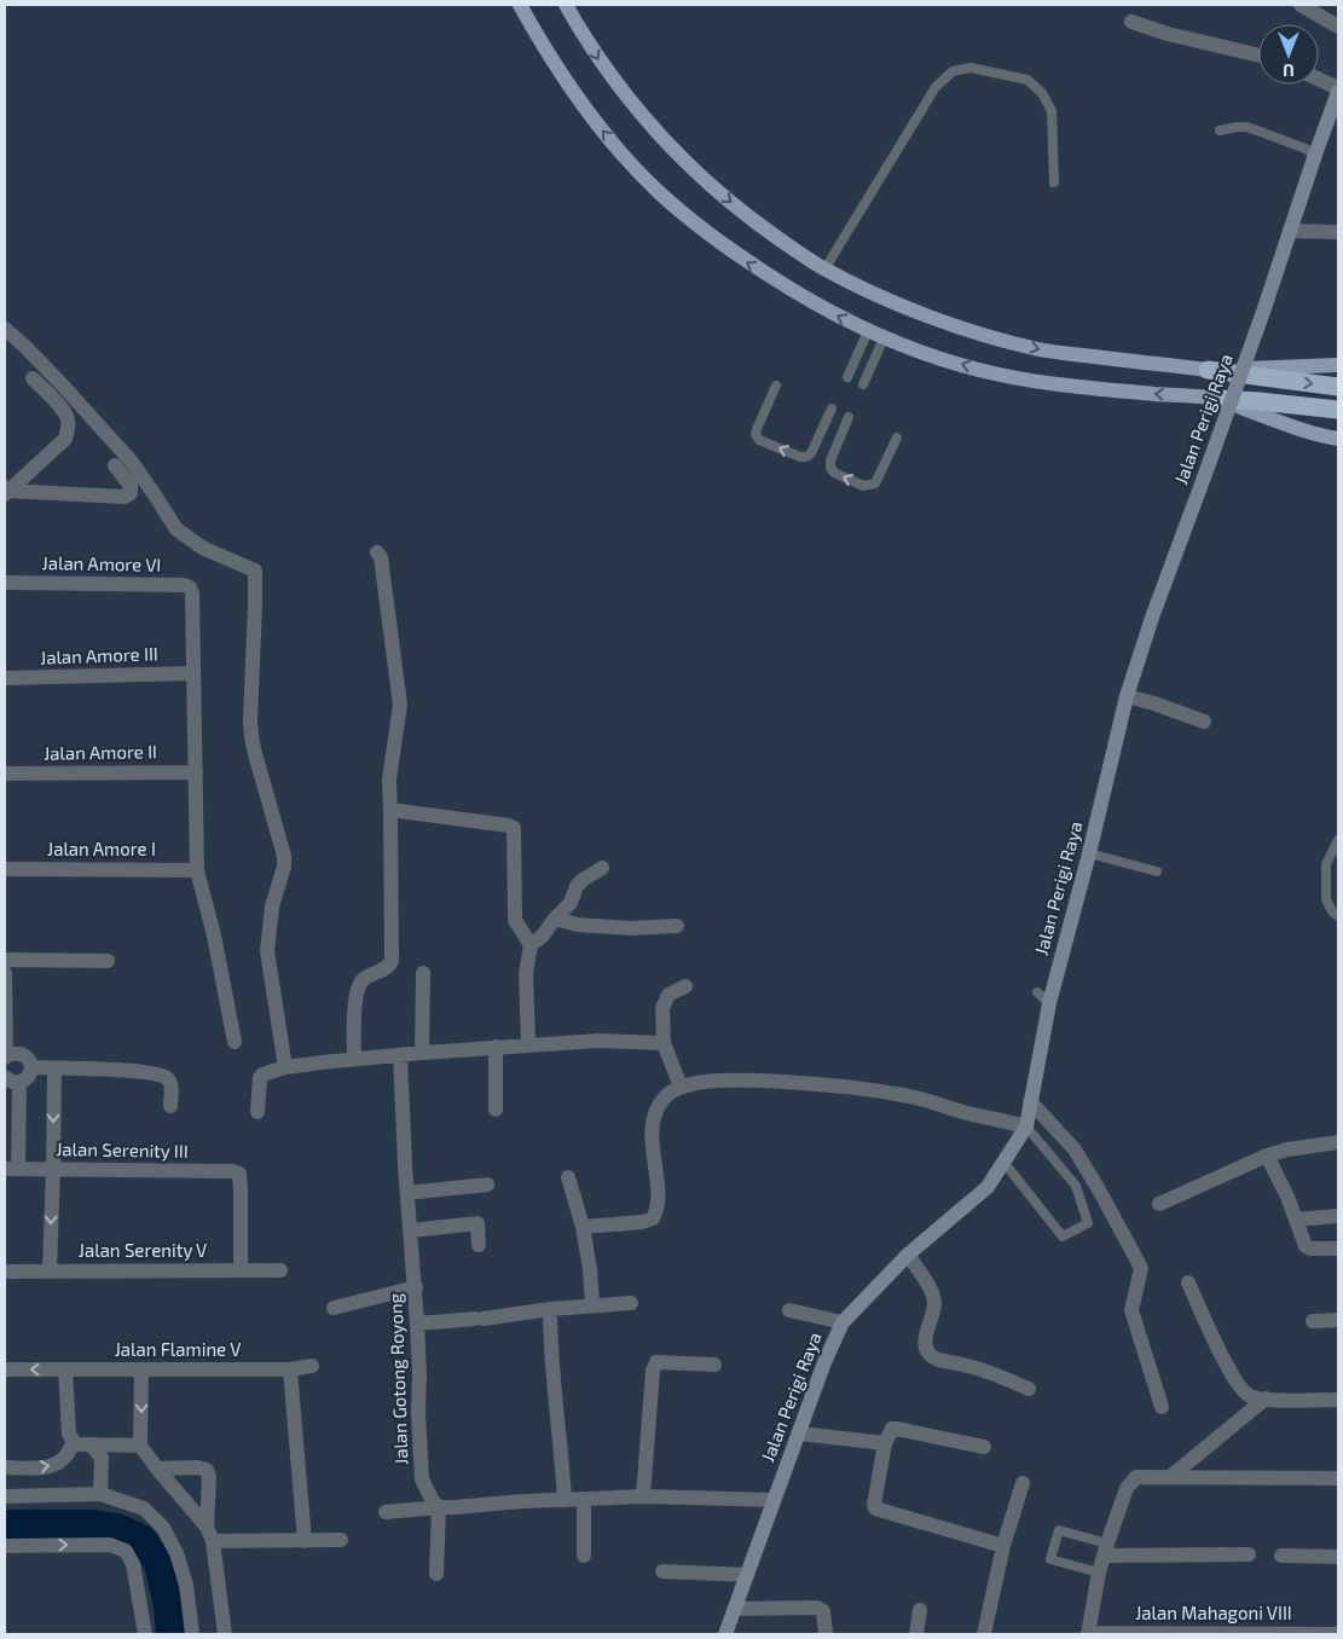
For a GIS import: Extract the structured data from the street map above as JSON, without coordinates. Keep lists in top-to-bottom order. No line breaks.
{"streets":{"street":["Jalan Perigi Raya","Jalan Amore VI","Jalan Amore III","Jalan Amore II","Jalan Amore I","Jalan Serenity III","Jalan Serenity V","Jalan Flamine V","Jalan Gotong Royong","Jalan Mahagoni VIII"]},"crossings":[["Jalan Amore VI","Jalan Amore III"],["Jalan Serenity III","Jalan Serenity V"]],"north":"bottom"}
